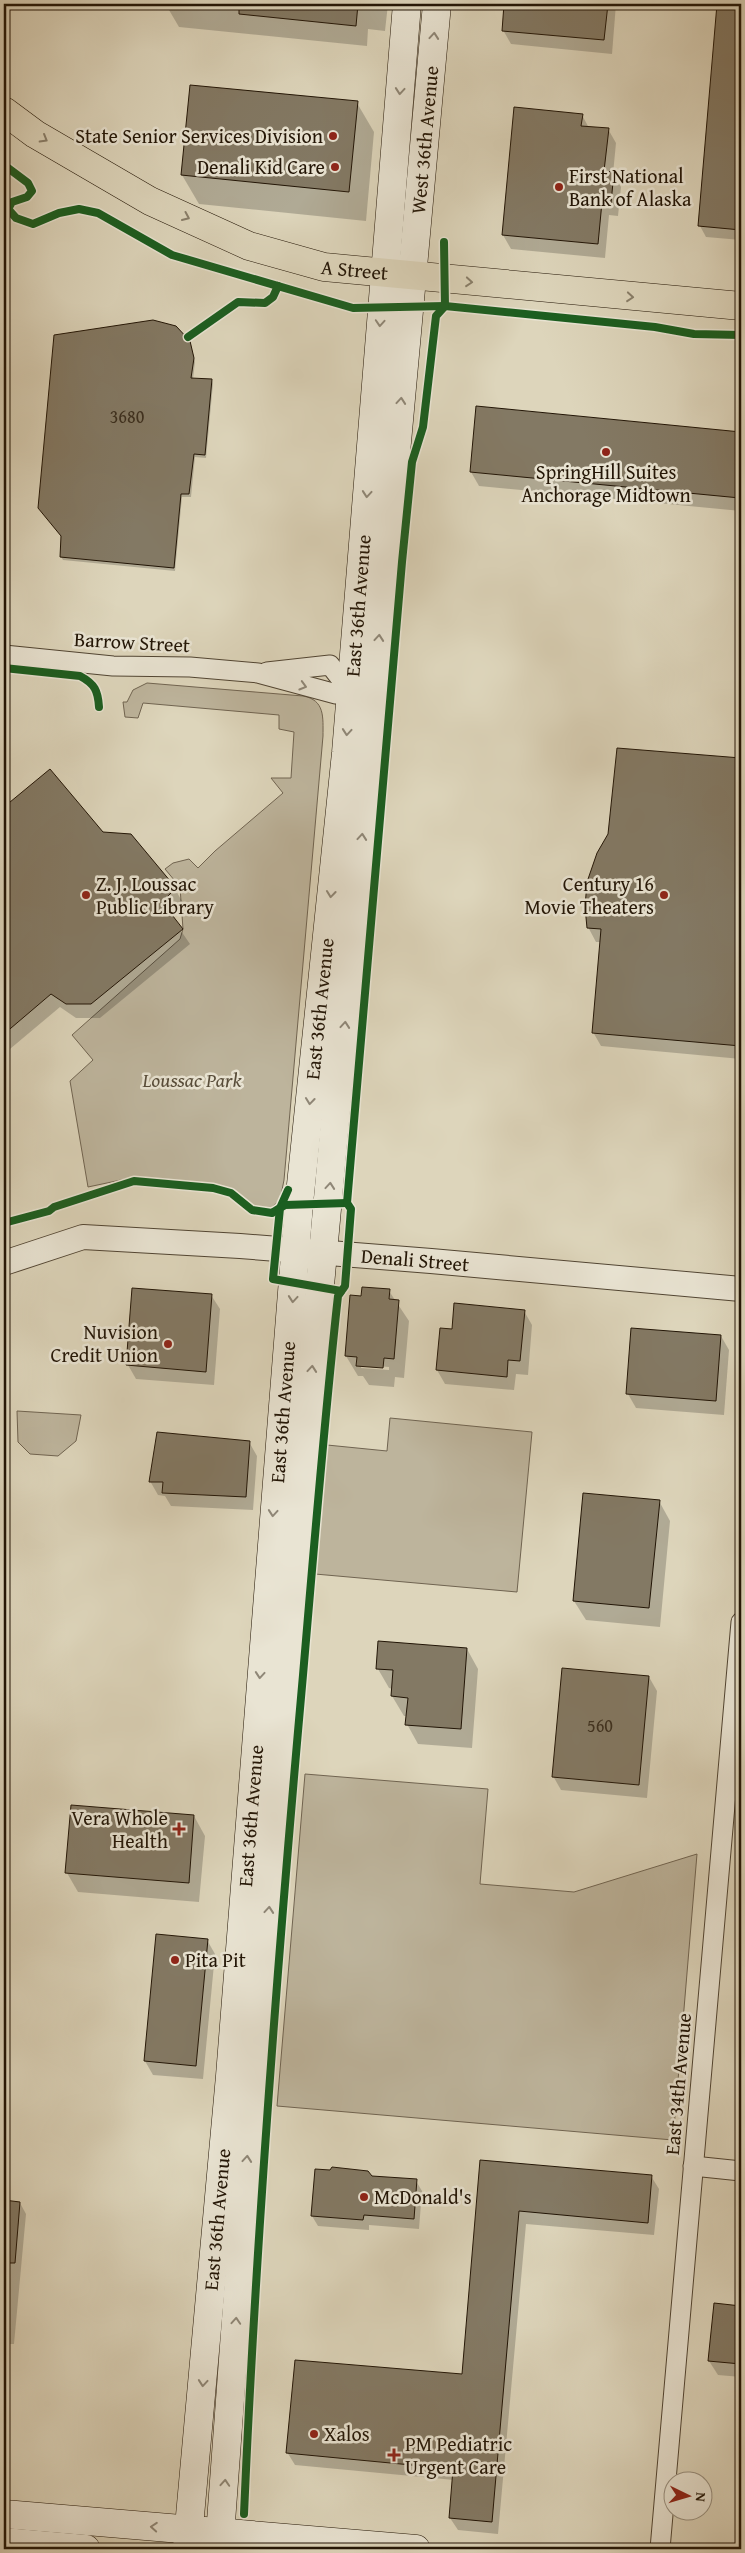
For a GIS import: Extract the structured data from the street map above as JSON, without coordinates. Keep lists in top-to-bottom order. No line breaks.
{"streets":{"main road":["West 36th Avenue","A Street","East 36th Avenue"],"street":["Barrow Street","Denali Street","East 34th Avenue"]},"crossings":[["West 36th Avenue","A Street"],["West 36th Avenue","East 36th Avenue"],["A Street","East 36th Avenue"],["East 36th Avenue","Barrow Street"],["East 36th Avenue","Denali Street"]],"one_way":["A Street"],"parks":["Loussac Park"],"places":{"other":["State Senior Services Division","Denali Kid Care","First National Bank of Alaska","SpringHill Suites Anchorage Midtown","Z. J. Loussac Public Library","Century 16 Movie Theaters","Nuvision Credit Union","Pita Pit","McDonald's","Xalos"],"health":["Vera Whole Health","PM Pediatric Urgent Care"]},"house_numbers":["3680","560"],"north":"right"}
